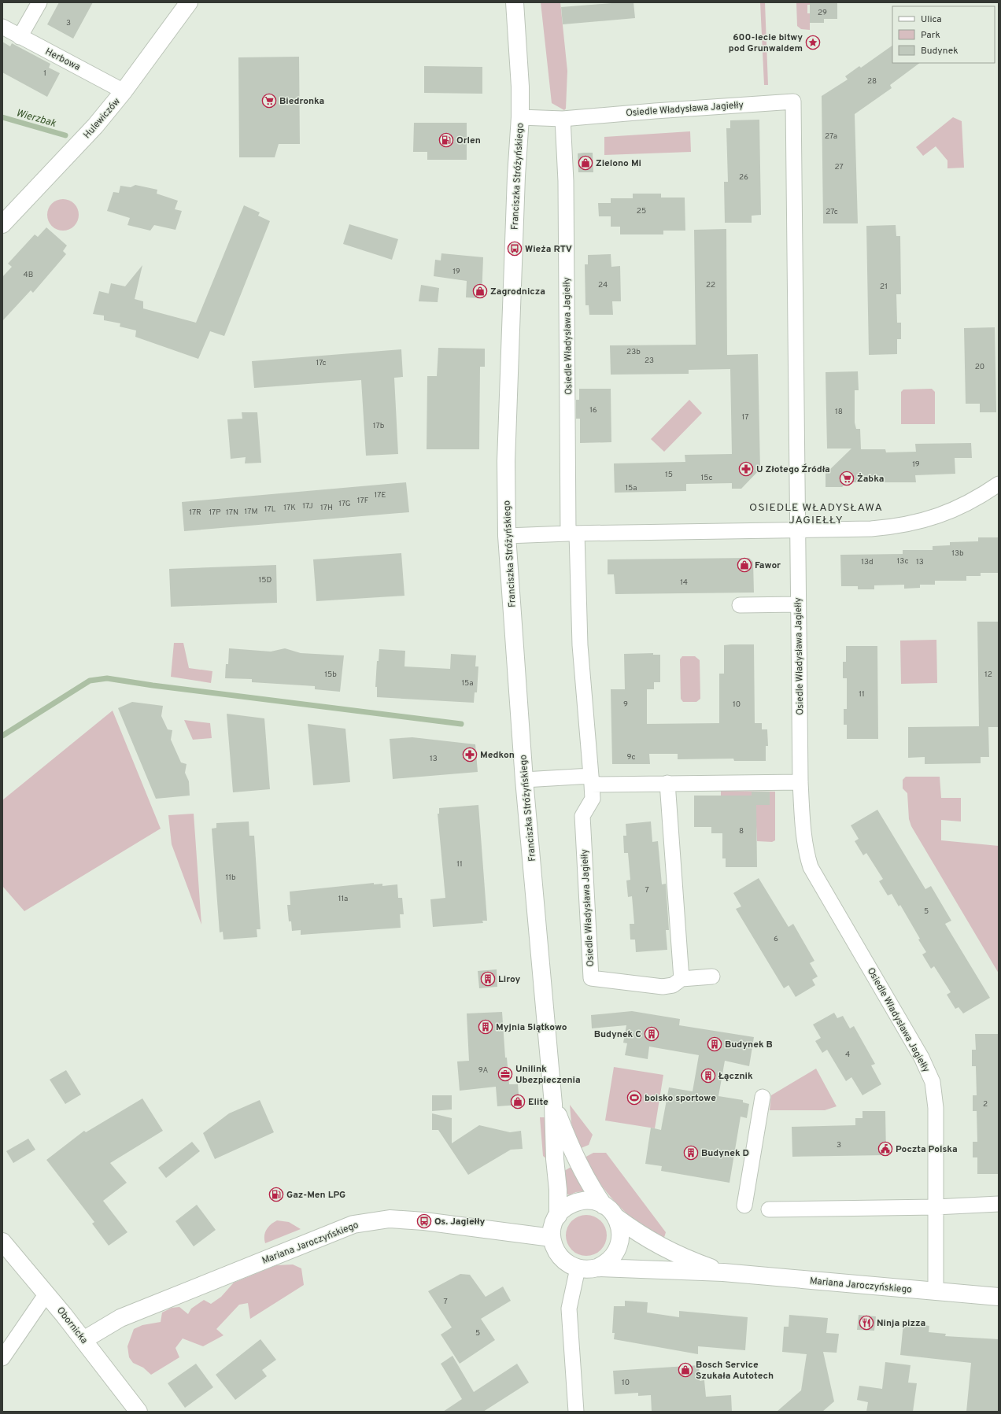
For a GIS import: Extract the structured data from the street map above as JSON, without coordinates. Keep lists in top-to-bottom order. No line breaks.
{"streets":{"street":["Herbowa","Osiedle Władysława Jagiełły","Hulewiczów","Franciszka Stróżyńskiego","Mariana Jaroczyńskiego","Obornicka"]},"crossings":[["Herbowa","Hulewiczów"],["Osiedle Władysława Jagiełły","Mariana Jaroczyńskiego"],["Franciszka Stróżyńskiego","Mariana Jaroczyńskiego"],["Mariana Jaroczyńskiego","Obornicka"]],"districts":["OSIEDLE WŁADYSŁAWA JAGIEŁŁY"],"water":["Wierzbak"],"places":{"place":["600-lecie bitwy pod Grunwaldem"],"supermarket":["Biedronka","Żabka"],"fuel station":["Orlen","Gaz-Men LPG"],"shop":["Zielono Mi","Zagrodnicza","Fawor","Elite","Bosch Service Szukała Autotech"],"bus stop":["Wieża RTV","Os. Jagiełły"],"pharmacy":["U Złotego Źródła","Medkon"],"building":["Liroy","Myjnia 5iątkowo","Budynek C","Budynek B","Łącznik","Budynek D"],"office":["Unilink Ubezpieczenia"],"sports":["boisko sportowe"],"public building":["Poczta Polska"],"restaurant":["Ninja pizza"]},"house_numbers":["29","3","1","28","27a","27","26","25","27c","19","4B","24","22","21","23b","23","17c","20","16","18","17","17b","19","15","15c","15a","17E","17F","17G","17J","17K","17H","17L","17M","17R","17P","17N","13b","13c","13d","13","15D","14","15b","12","15a","11","9","10","9c","13","8","11","11b","7","11a","5","6","4","9A","2","3","7","5","10"],"legend":["Ulica","Park","Budynek"]}
